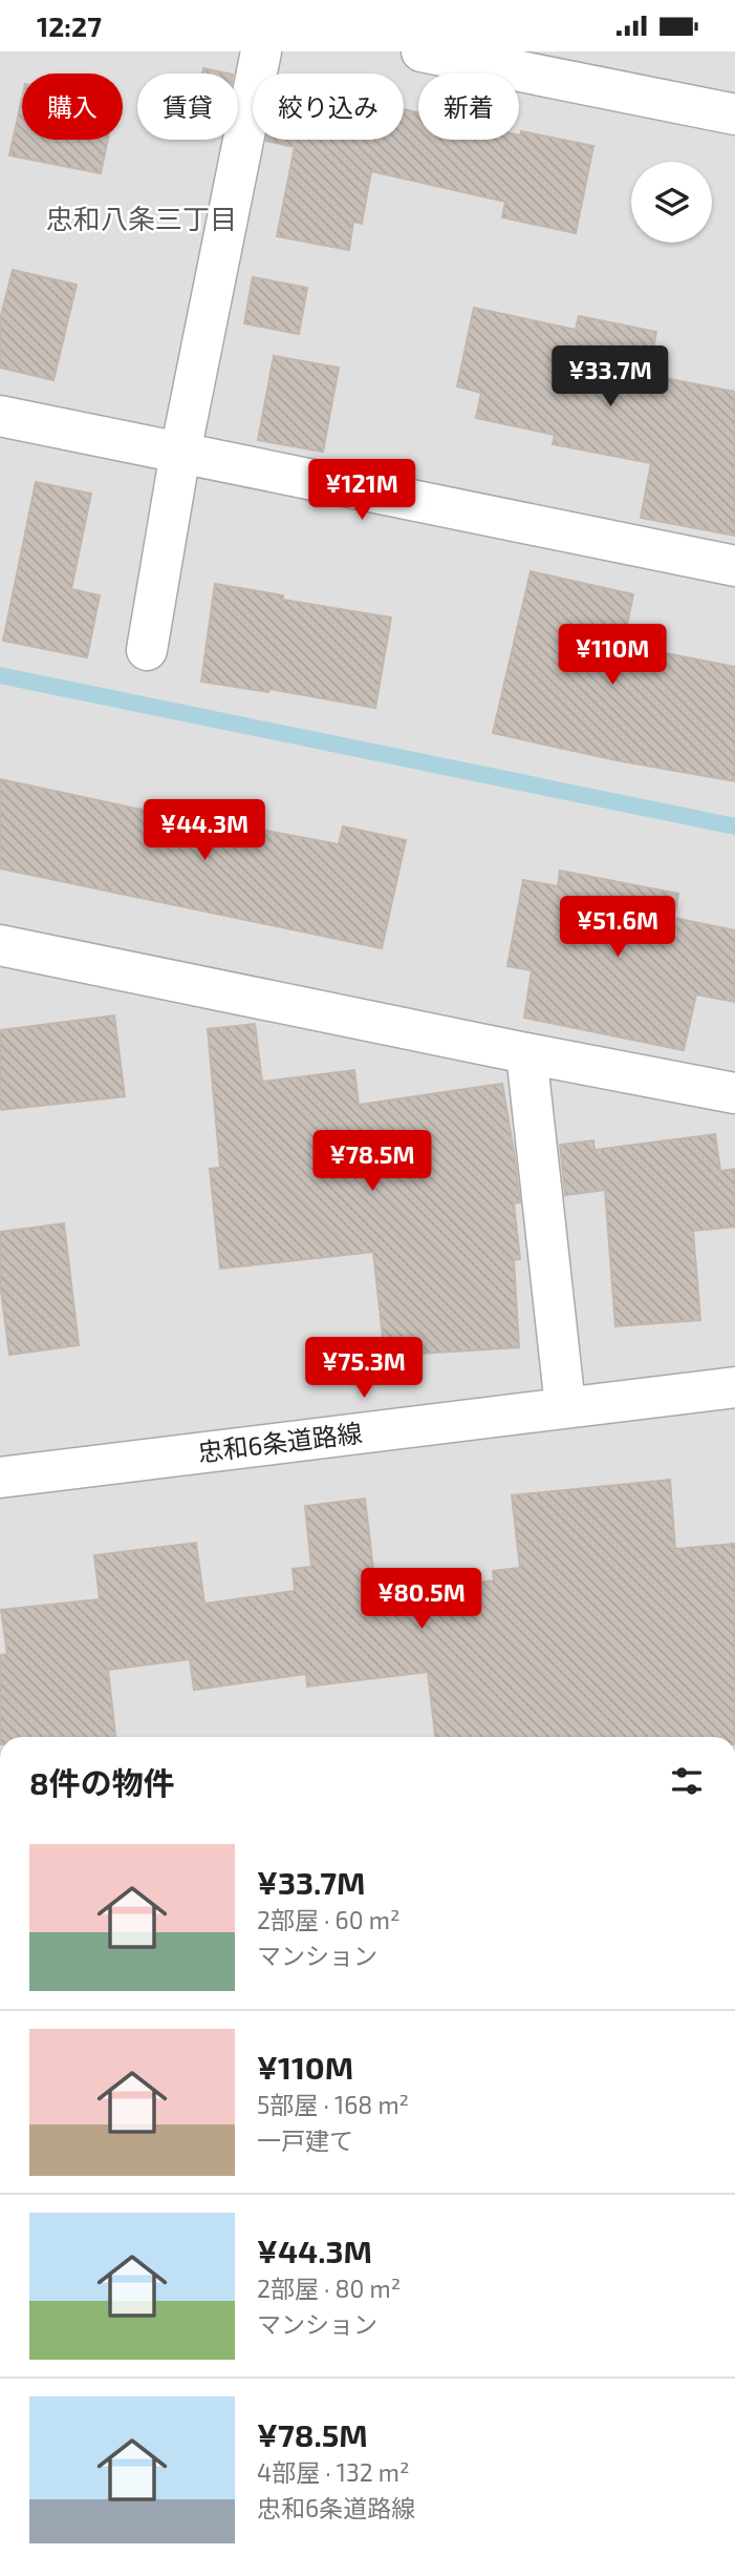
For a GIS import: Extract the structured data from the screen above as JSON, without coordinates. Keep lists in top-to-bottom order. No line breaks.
{"streets":{"street":["忠和6条道路線"]},"districts":["忠和八条三丁目"],"page":{"status":"12:27","chip":["購入","賃貸","絞り込み","新着"],"price":["¥33.7M","¥121M","¥110M","¥44.3M","¥51.6M","¥78.5M","¥75.3M","¥80.5M"],"heading":"8件の物件","list":[{"name":"¥33.7M","note":"2部屋 · 60 m² · マンション"},{"name":"¥110M","note":"5部屋 · 168 m² · 一戸建て"},{"name":"¥44.3M","note":"2部屋 · 80 m² · マンション"},{"name":"¥78.5M","note":"4部屋 · 132 m² · 忠和6条道路線"}]}}
